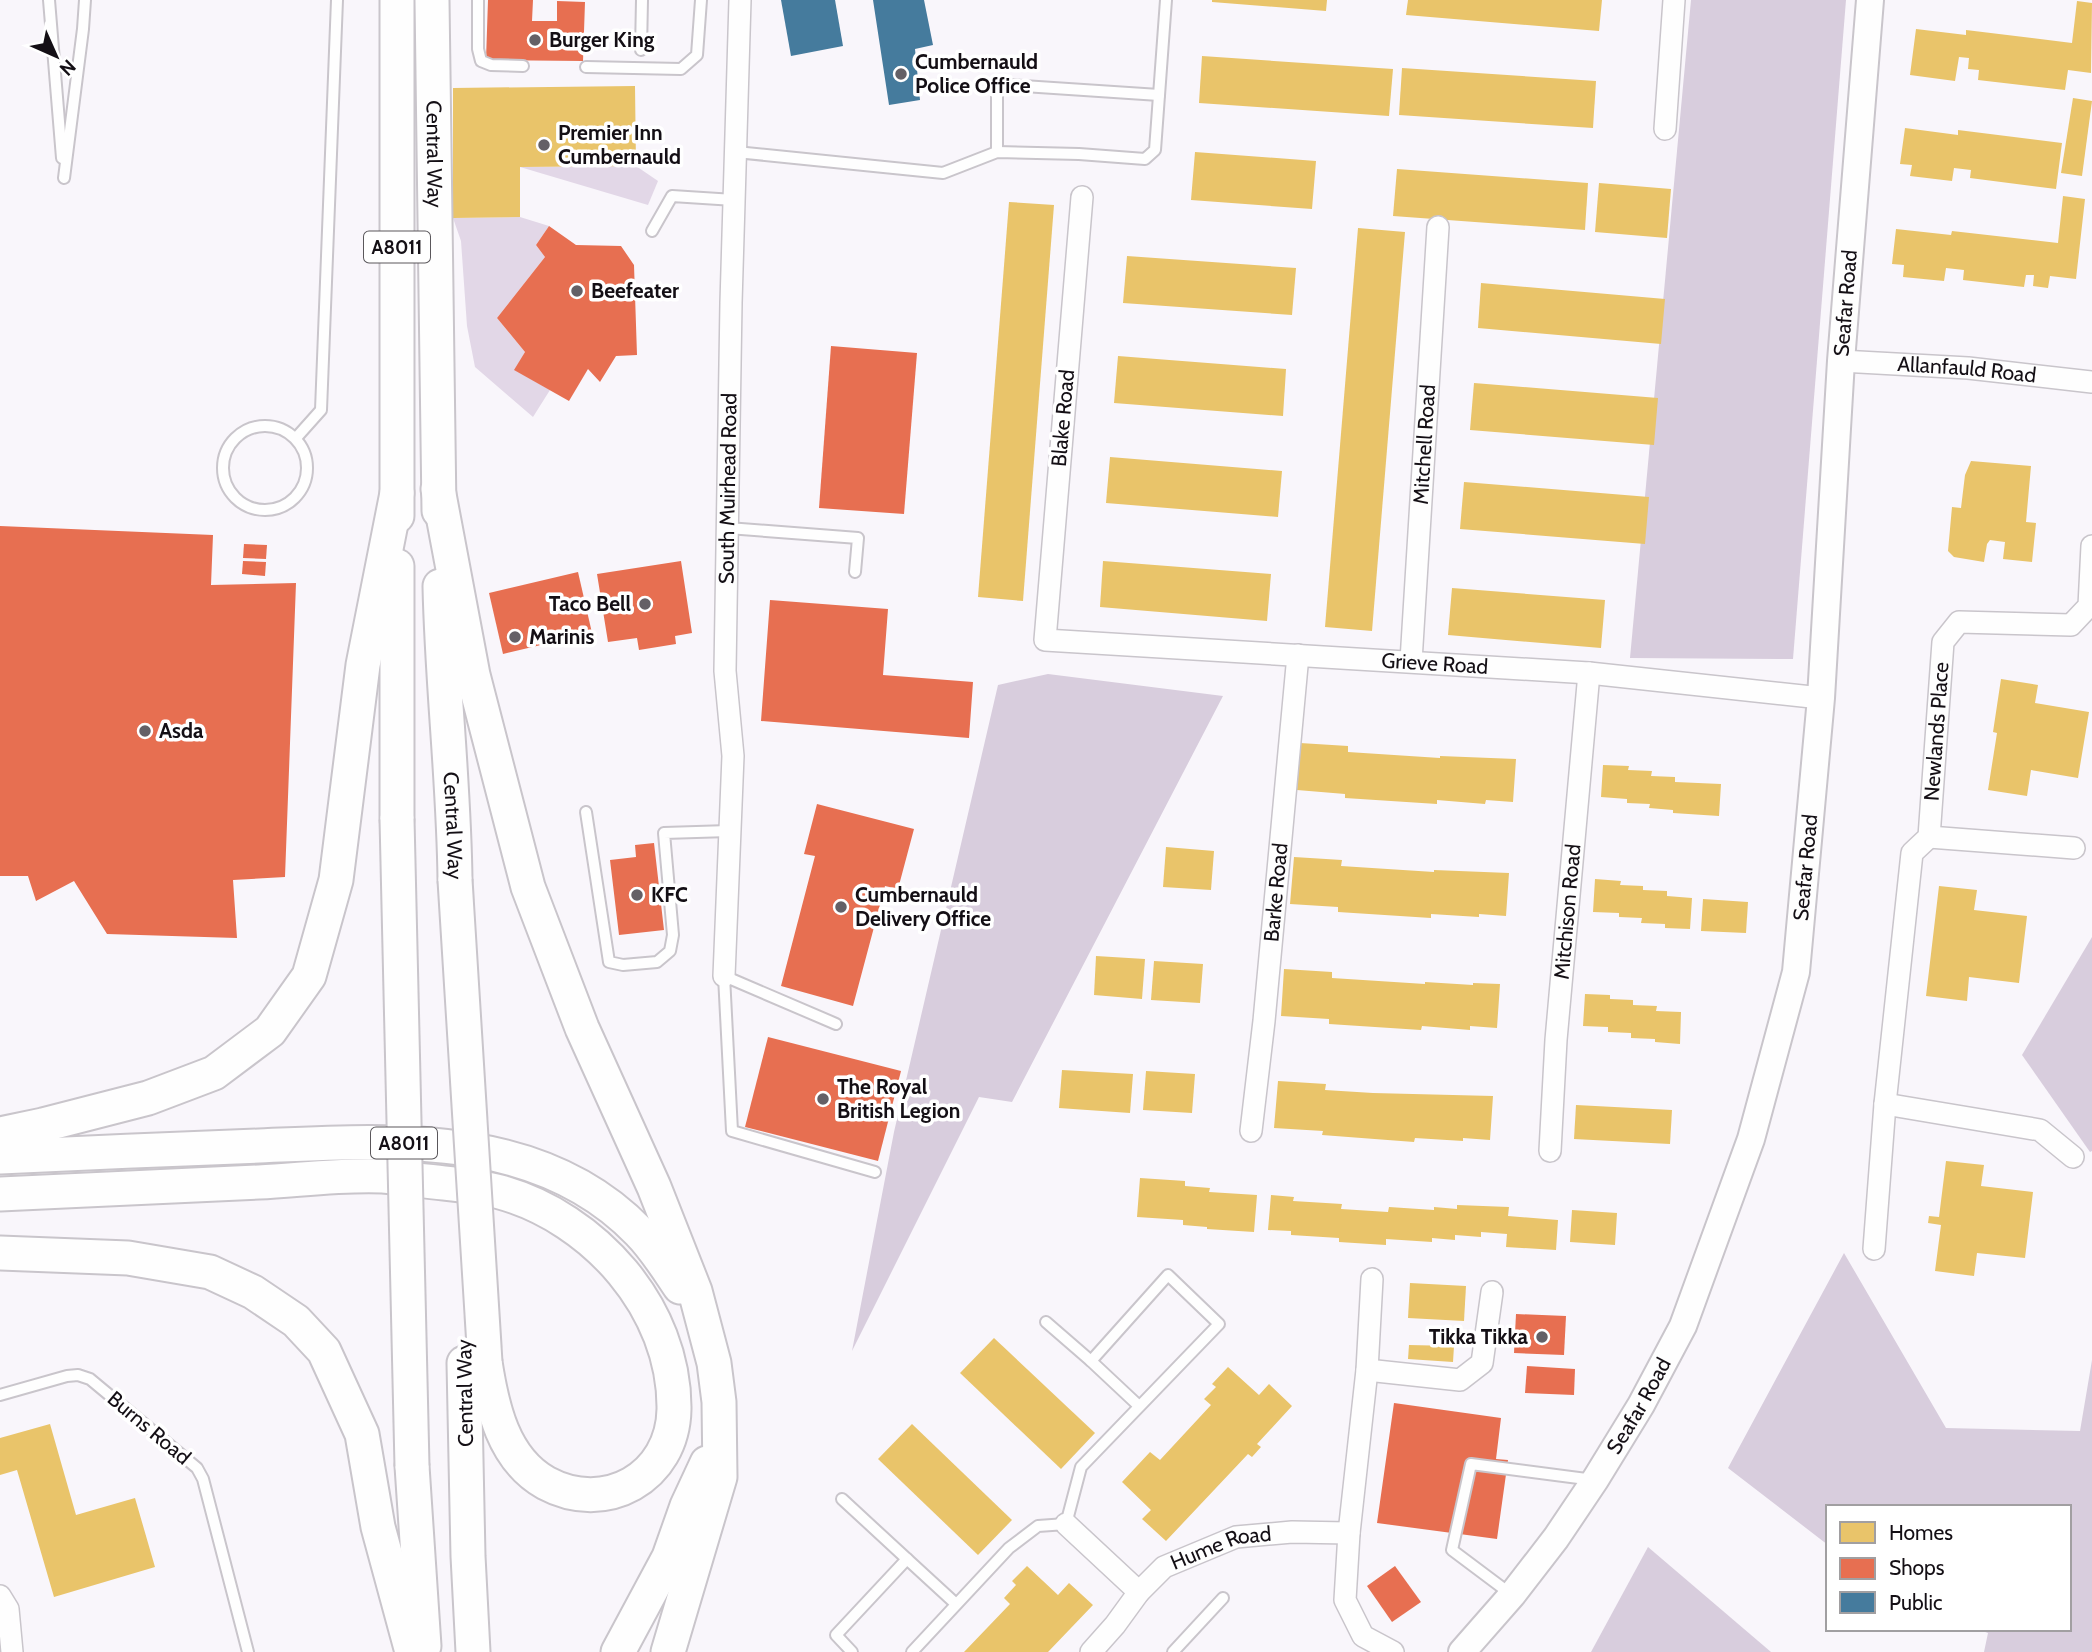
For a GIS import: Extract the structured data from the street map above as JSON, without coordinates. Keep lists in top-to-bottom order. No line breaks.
{"streets":{"main road":["Central Way","A8011"],"street":["Seafar Road","Allanfauld Road","Blake Road","Mitchell Road","South Muirhead Road","Grieve Road","Newlands Place","Barke Road","Mitchison Road","Hume Road"],"lane":["Burns Road"]},"crossings":[["Seafar Road","Allanfauld Road"],["Seafar Road","Grieve Road"],["Blake Road","Grieve Road"],["Mitchell Road","Grieve Road"],["Grieve Road","Barke Road"],["Grieve Road","Mitchison Road"]],"places":["Burger King","Cumbernauld Police Office","Premier Inn Cumbernauld","Beefeater","Taco Bell","Marinis","Asda","KFC","Cumbernauld Delivery Office","The Royal British Legion","Tikka Tikka"],"legend":["Homes","Shops","Public"],"north":"bottom right"}
